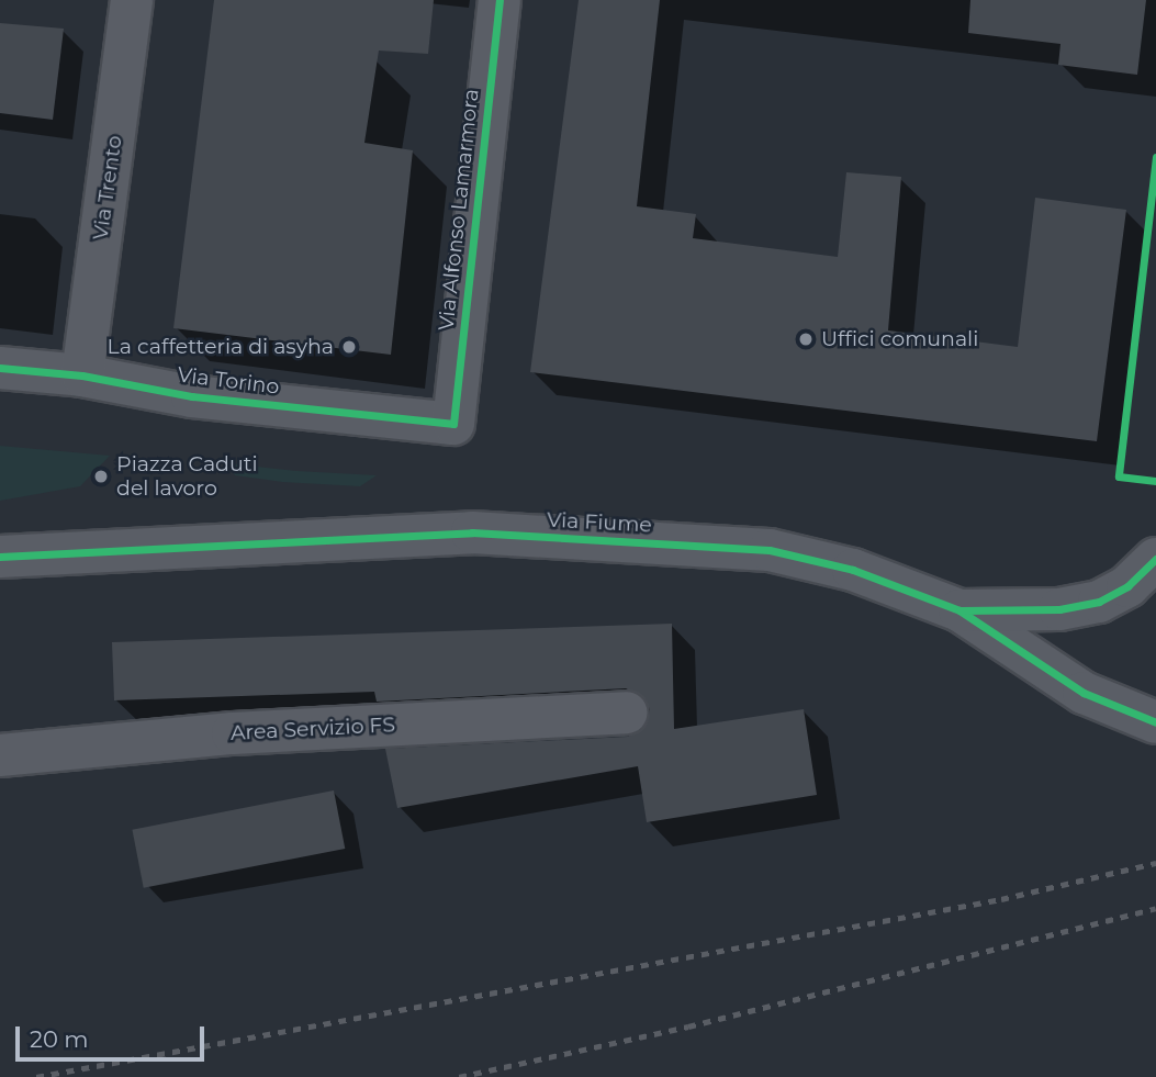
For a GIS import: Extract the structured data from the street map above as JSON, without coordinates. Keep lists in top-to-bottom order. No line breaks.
{"streets":{"street":["Via Trento","Via Alfonso Lamarmora","Via Torino","Via Fiume","Area Servizio FS"]},"crossings":[["Via Trento","Via Torino"],["Via Alfonso Lamarmora","Via Torino"]],"places":["Uffici comunali","La caffetteria di asyha","Piazza Caduti del lavoro"],"scale_bar":"20 m"}
